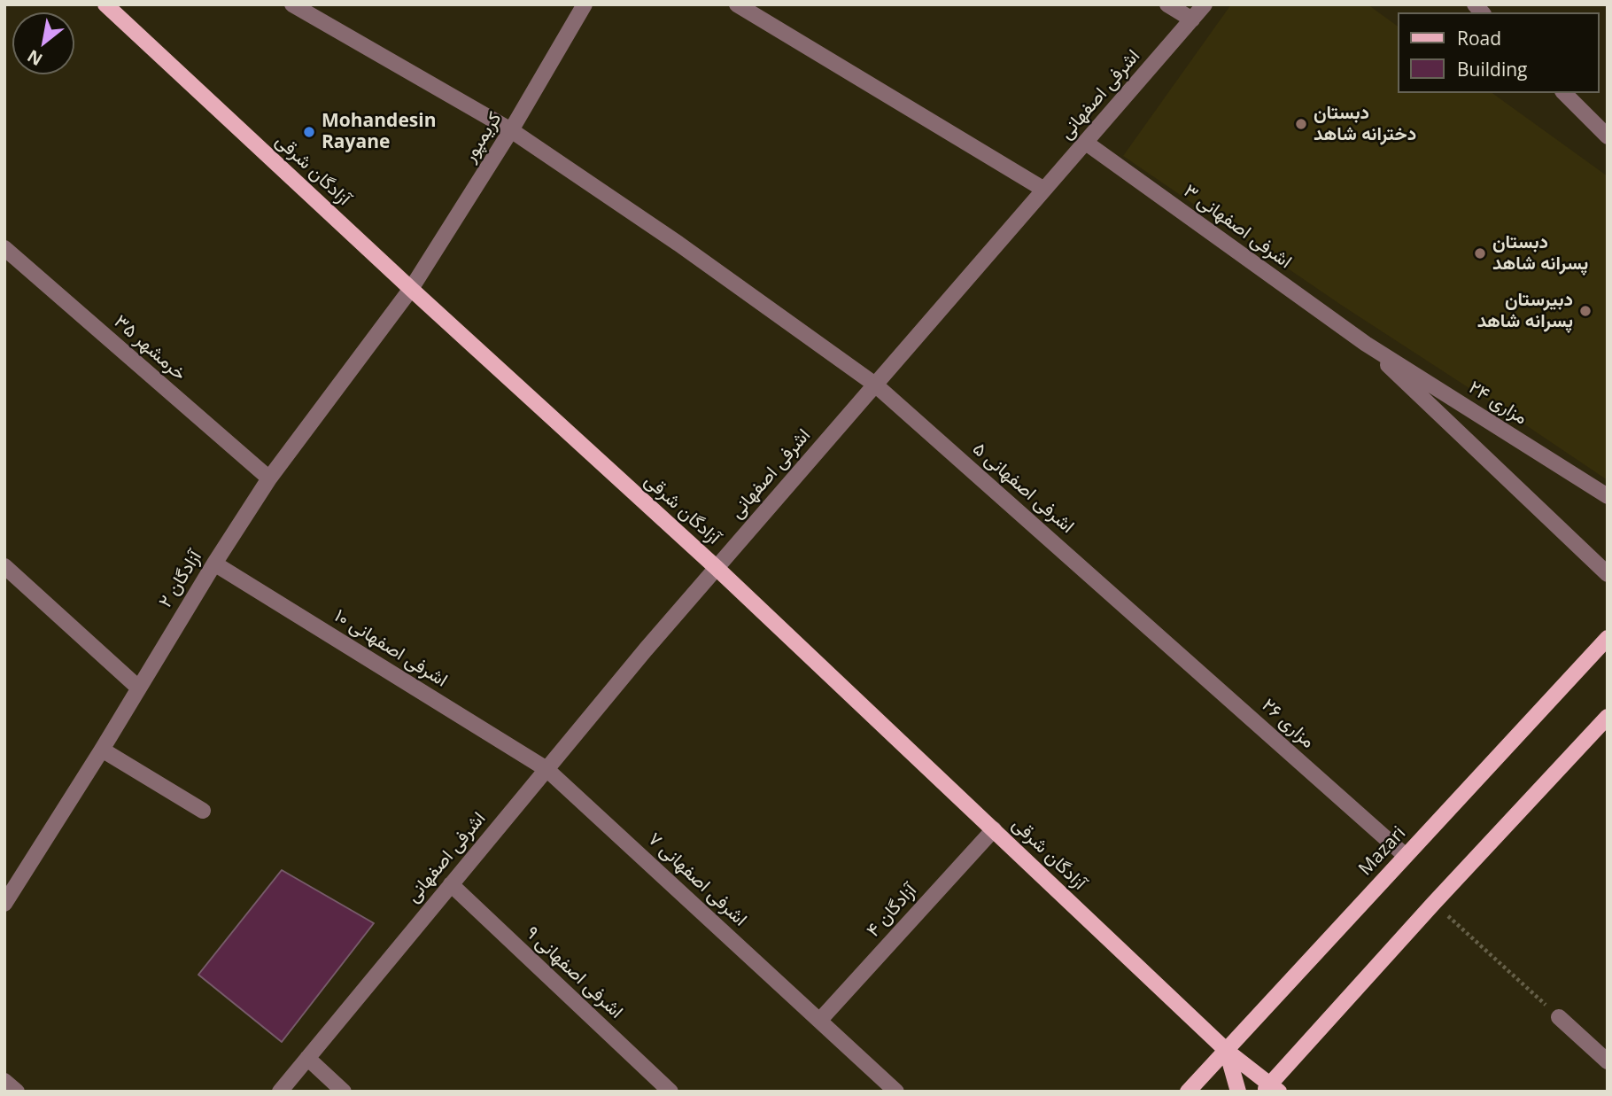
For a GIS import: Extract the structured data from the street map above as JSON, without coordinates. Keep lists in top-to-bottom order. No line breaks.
{"streets":{"main road":["آزادگان شرقی","Mazari"],"street":["اشرفی اصفهانی","کریمپور","اشرفی اصفهانی ۳","خرمشهر ۳۵","مزاری ۲۴","اشرفی اصفهانی ۵","آزادگان ۲","اشرفی اصفهانی ۱۰","مزاری ۲۶","اشرفی اصفهانی ۷","آزادگان ۴","اشرفی اصفهانی ۹"]},"crossings":[["اشرفی اصفهانی","آزادگان شرقی"],["اشرفی اصفهانی","اشرفی اصفهانی ۳"],["اشرفی اصفهانی","اشرفی اصفهانی ۵"],["اشرفی اصفهانی","اشرفی اصفهانی ۱۰"],["اشرفی اصفهانی","اشرفی اصفهانی ۷"],["اشرفی اصفهانی","اشرفی اصفهانی ۹"],["کریمپور","آزادگان شرقی"],["کریمپور","اشرفی اصفهانی ۵"],["کریمپور","آزادگان ۲"],["آزادگان شرقی","آزادگان ۲"],["آزادگان شرقی","Mazari"],["آزادگان شرقی","آزادگان ۴"],["اشرفی اصفهانی ۳","مزاری ۲۴"],["خرمشهر ۳۵","آزادگان ۲"],["اشرفی اصفهانی ۵","مزاری ۲۶"],["آزادگان ۲","اشرفی اصفهانی ۱۰"],["اشرفی اصفهانی ۱۰","اشرفی اصفهانی ۷"],["مزاری ۲۶","Mazari"],["اشرفی اصفهانی ۷","آزادگان ۴"]],"places":["دبستان دخترانه شاهد","Mohandesin Rayane","دبستان پسرانه شاهد","دبیرستان پسرانه شاهد"],"legend":["Road","Building"],"north":"bottom left"}
